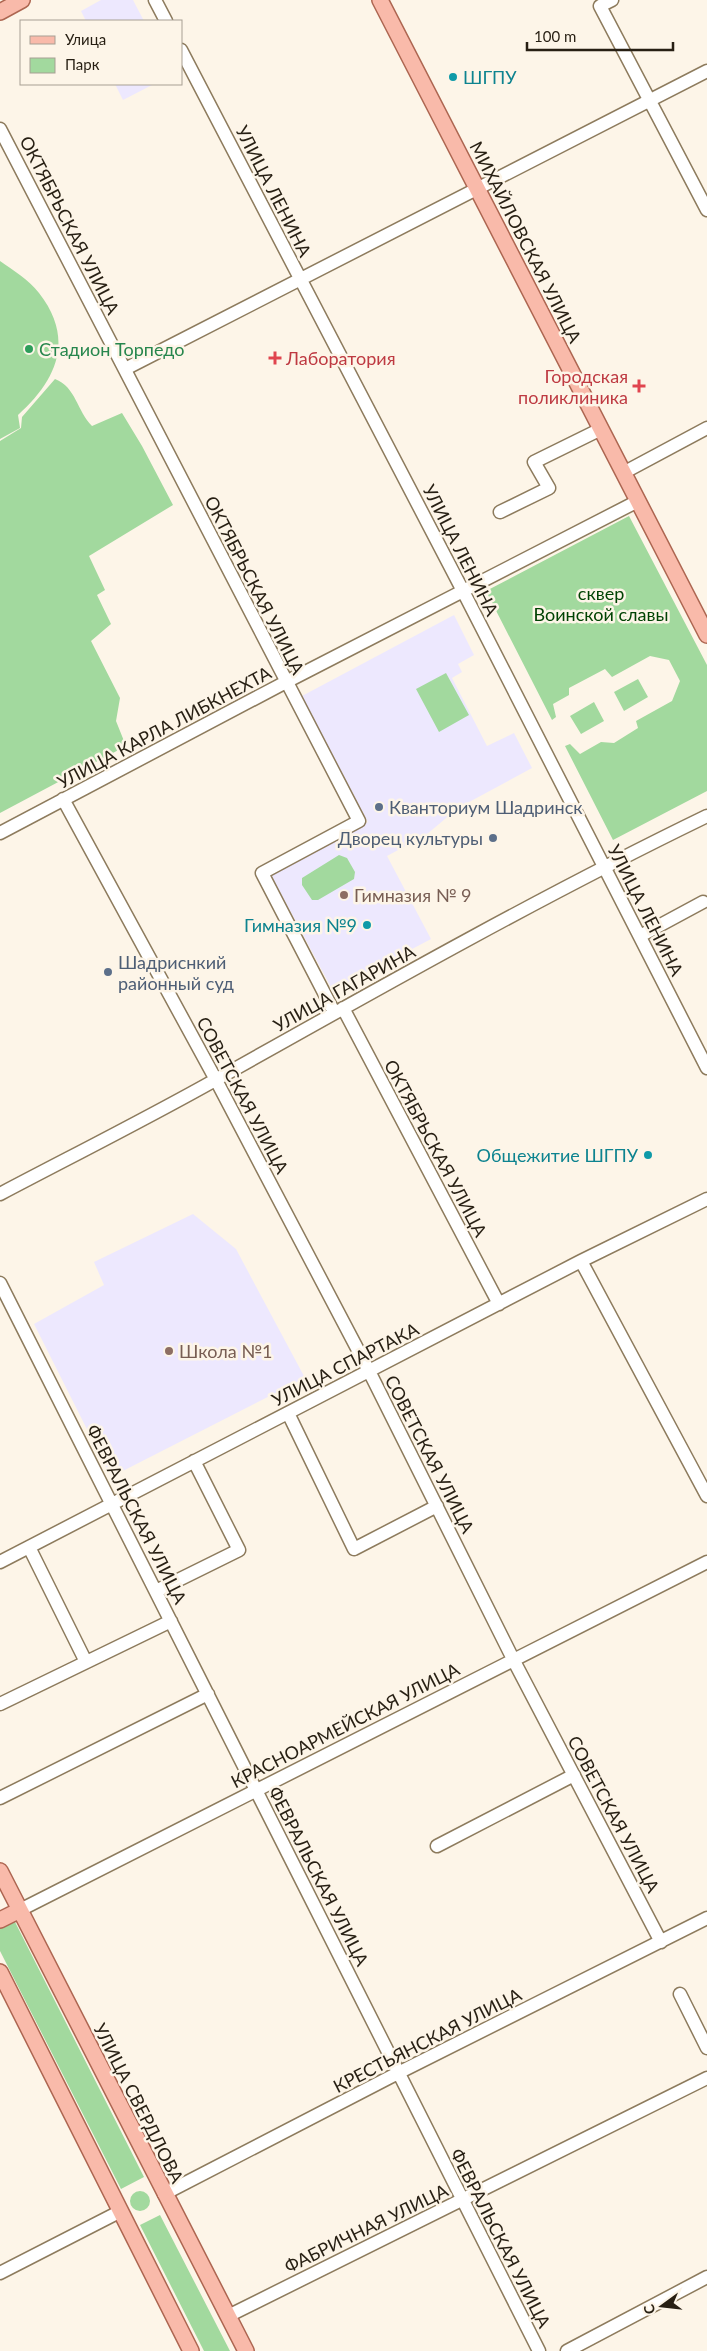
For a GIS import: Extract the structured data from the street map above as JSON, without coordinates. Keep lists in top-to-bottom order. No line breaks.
{"streets":{"main road":["МИХАЙЛОВСКАЯ УЛИЦА","КРАСНОАРМЕЙСКАЯ УЛИЦА","УЛИЦА СВЕРДЛОВА"],"street":["УЛИЦА ЛЕНИНА","ОКТЯБРЬСКАЯ УЛИЦА","УЛИЦА КАРЛА ЛИБКНЕХТА","УЛИЦА ГАГАРИНА","СОВЕТСКАЯ УЛИЦА","УЛИЦА СПАРТАКА","ФЕВРАЛЬСКАЯ УЛИЦА","КРЕСТЬЯНСКАЯ УЛИЦА","ФАБРИЧНАЯ УЛИЦА"]},"crossings":[["УЛИЦА ЛЕНИНА","УЛИЦА КАРЛА ЛИБКНЕХТА"],["УЛИЦА ЛЕНИНА","УЛИЦА ГАГАРИНА"],["ОКТЯБРЬСКАЯ УЛИЦА","УЛИЦА КАРЛА ЛИБКНЕХТА"],["ОКТЯБРЬСКАЯ УЛИЦА","УЛИЦА ГАГАРИНА"],["ОКТЯБРЬСКАЯ УЛИЦА","УЛИЦА СПАРТАКА"],["МИХАЙЛОВСКАЯ УЛИЦА","УЛИЦА КАРЛА ЛИБКНЕХТА"],["УЛИЦА КАРЛА ЛИБКНЕХТА","СОВЕТСКАЯ УЛИЦА"],["УЛИЦА ГАГАРИНА","СОВЕТСКАЯ УЛИЦА"],["СОВЕТСКАЯ УЛИЦА","УЛИЦА СПАРТАКА"],["СОВЕТСКАЯ УЛИЦА","КРАСНОАРМЕЙСКАЯ УЛИЦА"],["СОВЕТСКАЯ УЛИЦА","КРЕСТЬЯНСКАЯ УЛИЦА"],["УЛИЦА СПАРТАКА","ФЕВРАЛЬСКАЯ УЛИЦА"],["ФЕВРАЛЬСКАЯ УЛИЦА","КРАСНОАРМЕЙСКАЯ УЛИЦА"],["ФЕВРАЛЬСКАЯ УЛИЦА","КРЕСТЬЯНСКАЯ УЛИЦА"],["ФЕВРАЛЬСКАЯ УЛИЦА","ФАБРИЧНАЯ УЛИЦА"],["КРАСНОАРМЕЙСКАЯ УЛИЦА","УЛИЦА СВЕРДЛОВА"],["КРЕСТЬЯНСКАЯ УЛИЦА","УЛИЦА СВЕРДЛОВА"],["УЛИЦА СВЕРДЛОВА","ФАБРИЧНАЯ УЛИЦА"]],"parks":["сквер Воинской славы"],"places":{"other":["ШГПУ","Стадион Торпедо","Кванториум Шадринск","Дворец культуры","Гимназия № 9","Гимназия №9","Шадриснкий районный суд","Общежитие ШГПУ","Школа №1"],"health":["Лаборатория","Городская поликлиника"]},"legend":["Улица","Парк"],"scale_bar":"100 m","north":"left"}
